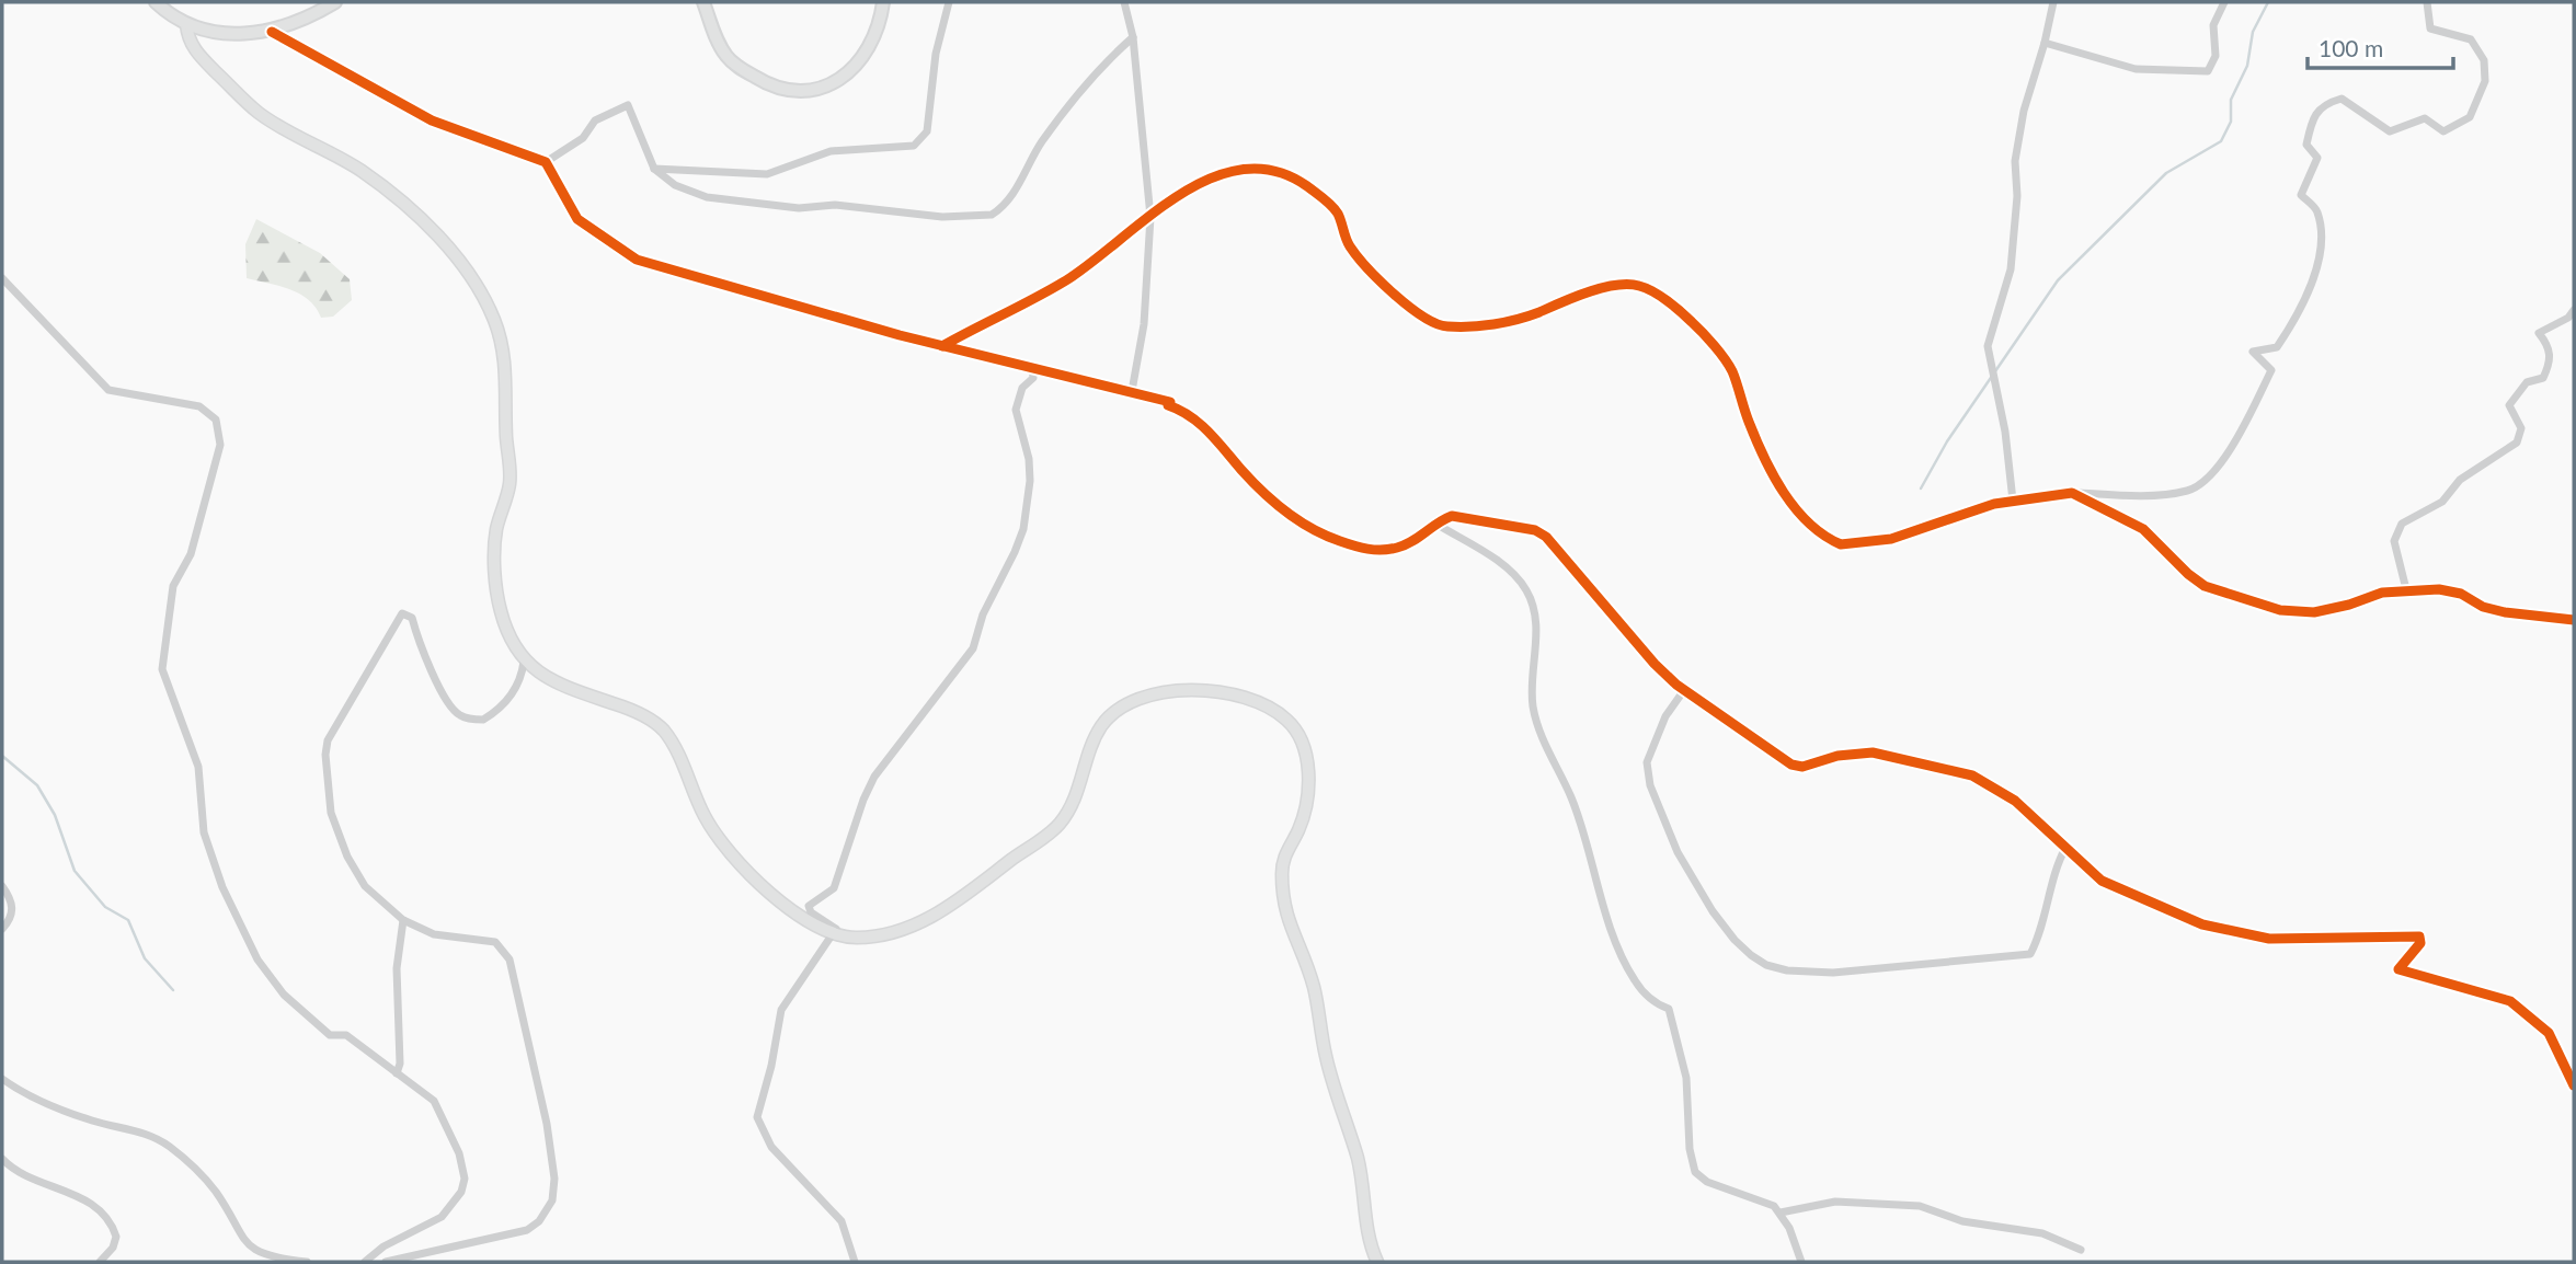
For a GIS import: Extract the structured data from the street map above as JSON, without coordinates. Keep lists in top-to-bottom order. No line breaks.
{"scale_bar":"100 m"}
